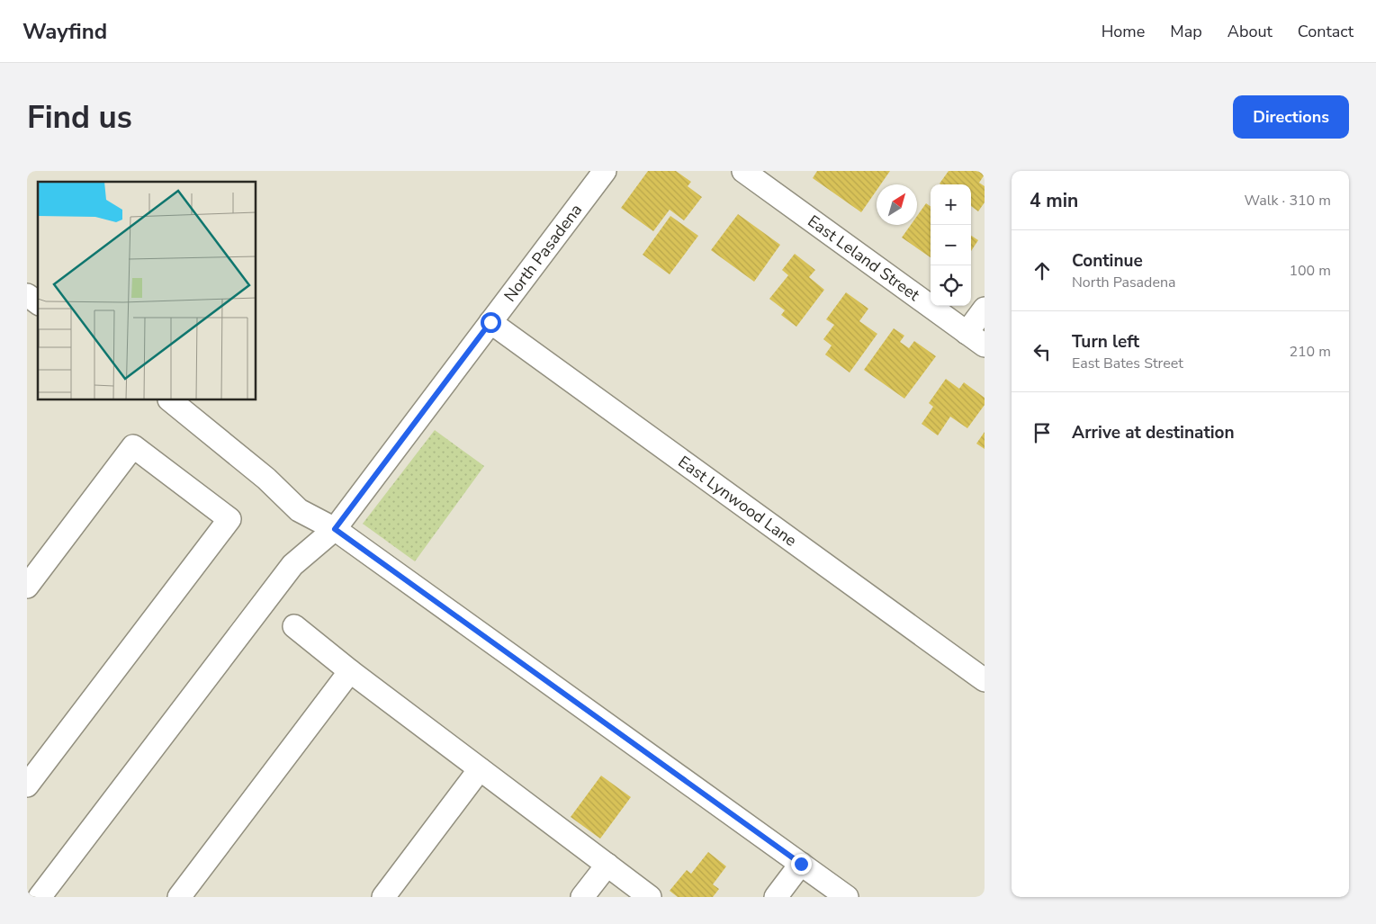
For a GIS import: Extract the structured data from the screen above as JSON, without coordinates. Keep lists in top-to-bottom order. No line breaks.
{"streets":{"street":["North Pasadena","East Leland Street","East Lynwood Lane"]},"crossings":[["North Pasadena","East Lynwood Lane"]],"north":"top right","page":{"header":"Wayfind","nav":["Home","Map","About","Contact"],"buttons":"Directions","title":"Find us","heading":["4 min","Walk · 310 m"],"map_buttons":["+","−"],"list":[["Continue","North Pasadena","100 m"],["Turn left","East Bates Street","210 m"],"Arrive at destination"]}}
